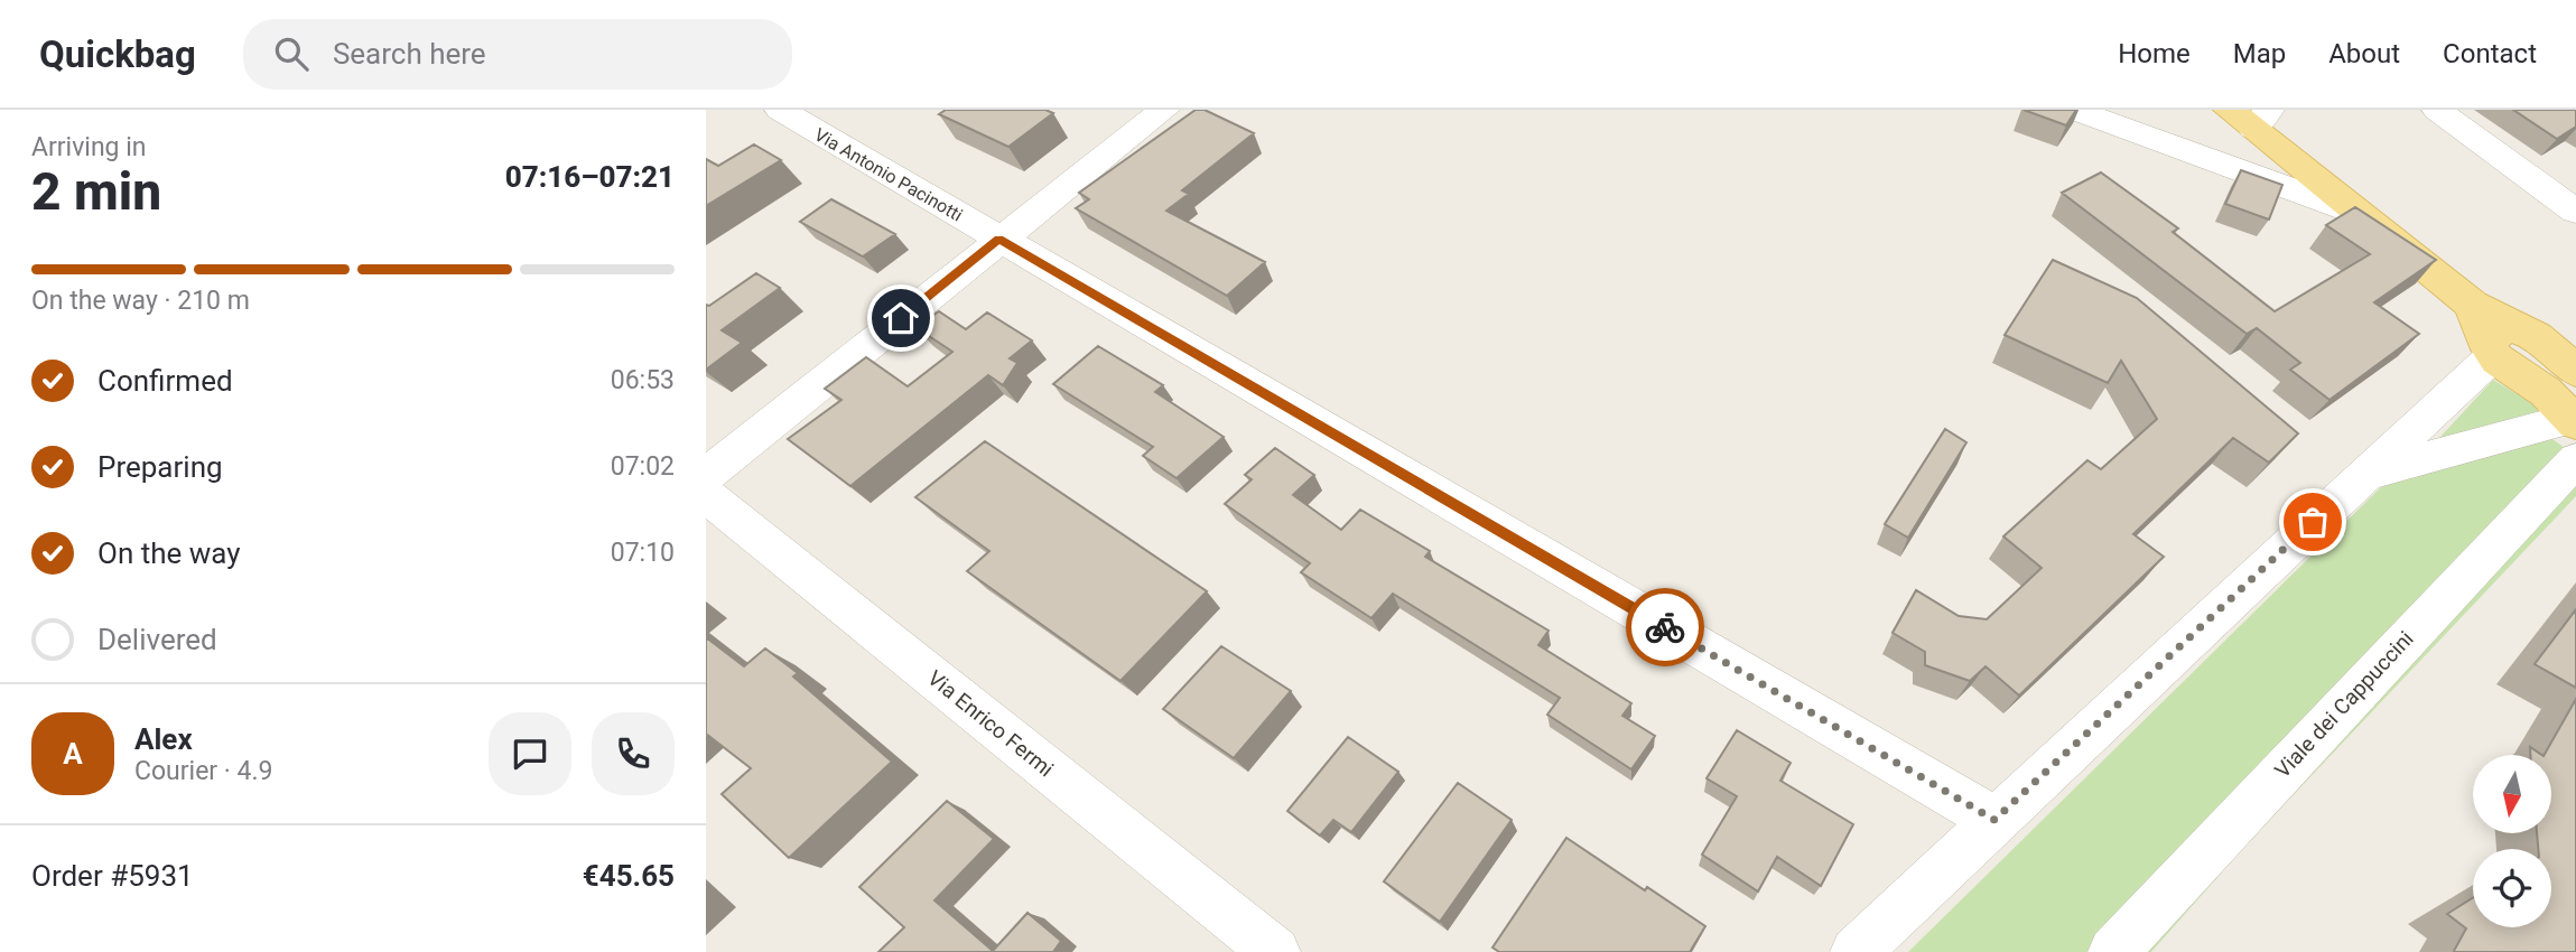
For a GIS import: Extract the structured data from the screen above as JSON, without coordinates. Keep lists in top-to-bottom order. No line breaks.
{"streets":{"street":["Via Antonio Pacinotti","Viale dei Cappuccini","Via Enrico Fermi"]},"north":"bottom","page":{"header":"Quickbag","search":"Search here","nav":["Home","Map","About","Contact"],"heading":["2 min","Arriving in","07:16–07:21"],"panel":["Alex","Courier · 4.9","Order #5931","€45.65"],"bar":"On the way · 210 m","list":[["Confirmed","06:53"],["Preparing","07:02"],["On the way","07:10"],"Delivered"],"round":"A"}}
